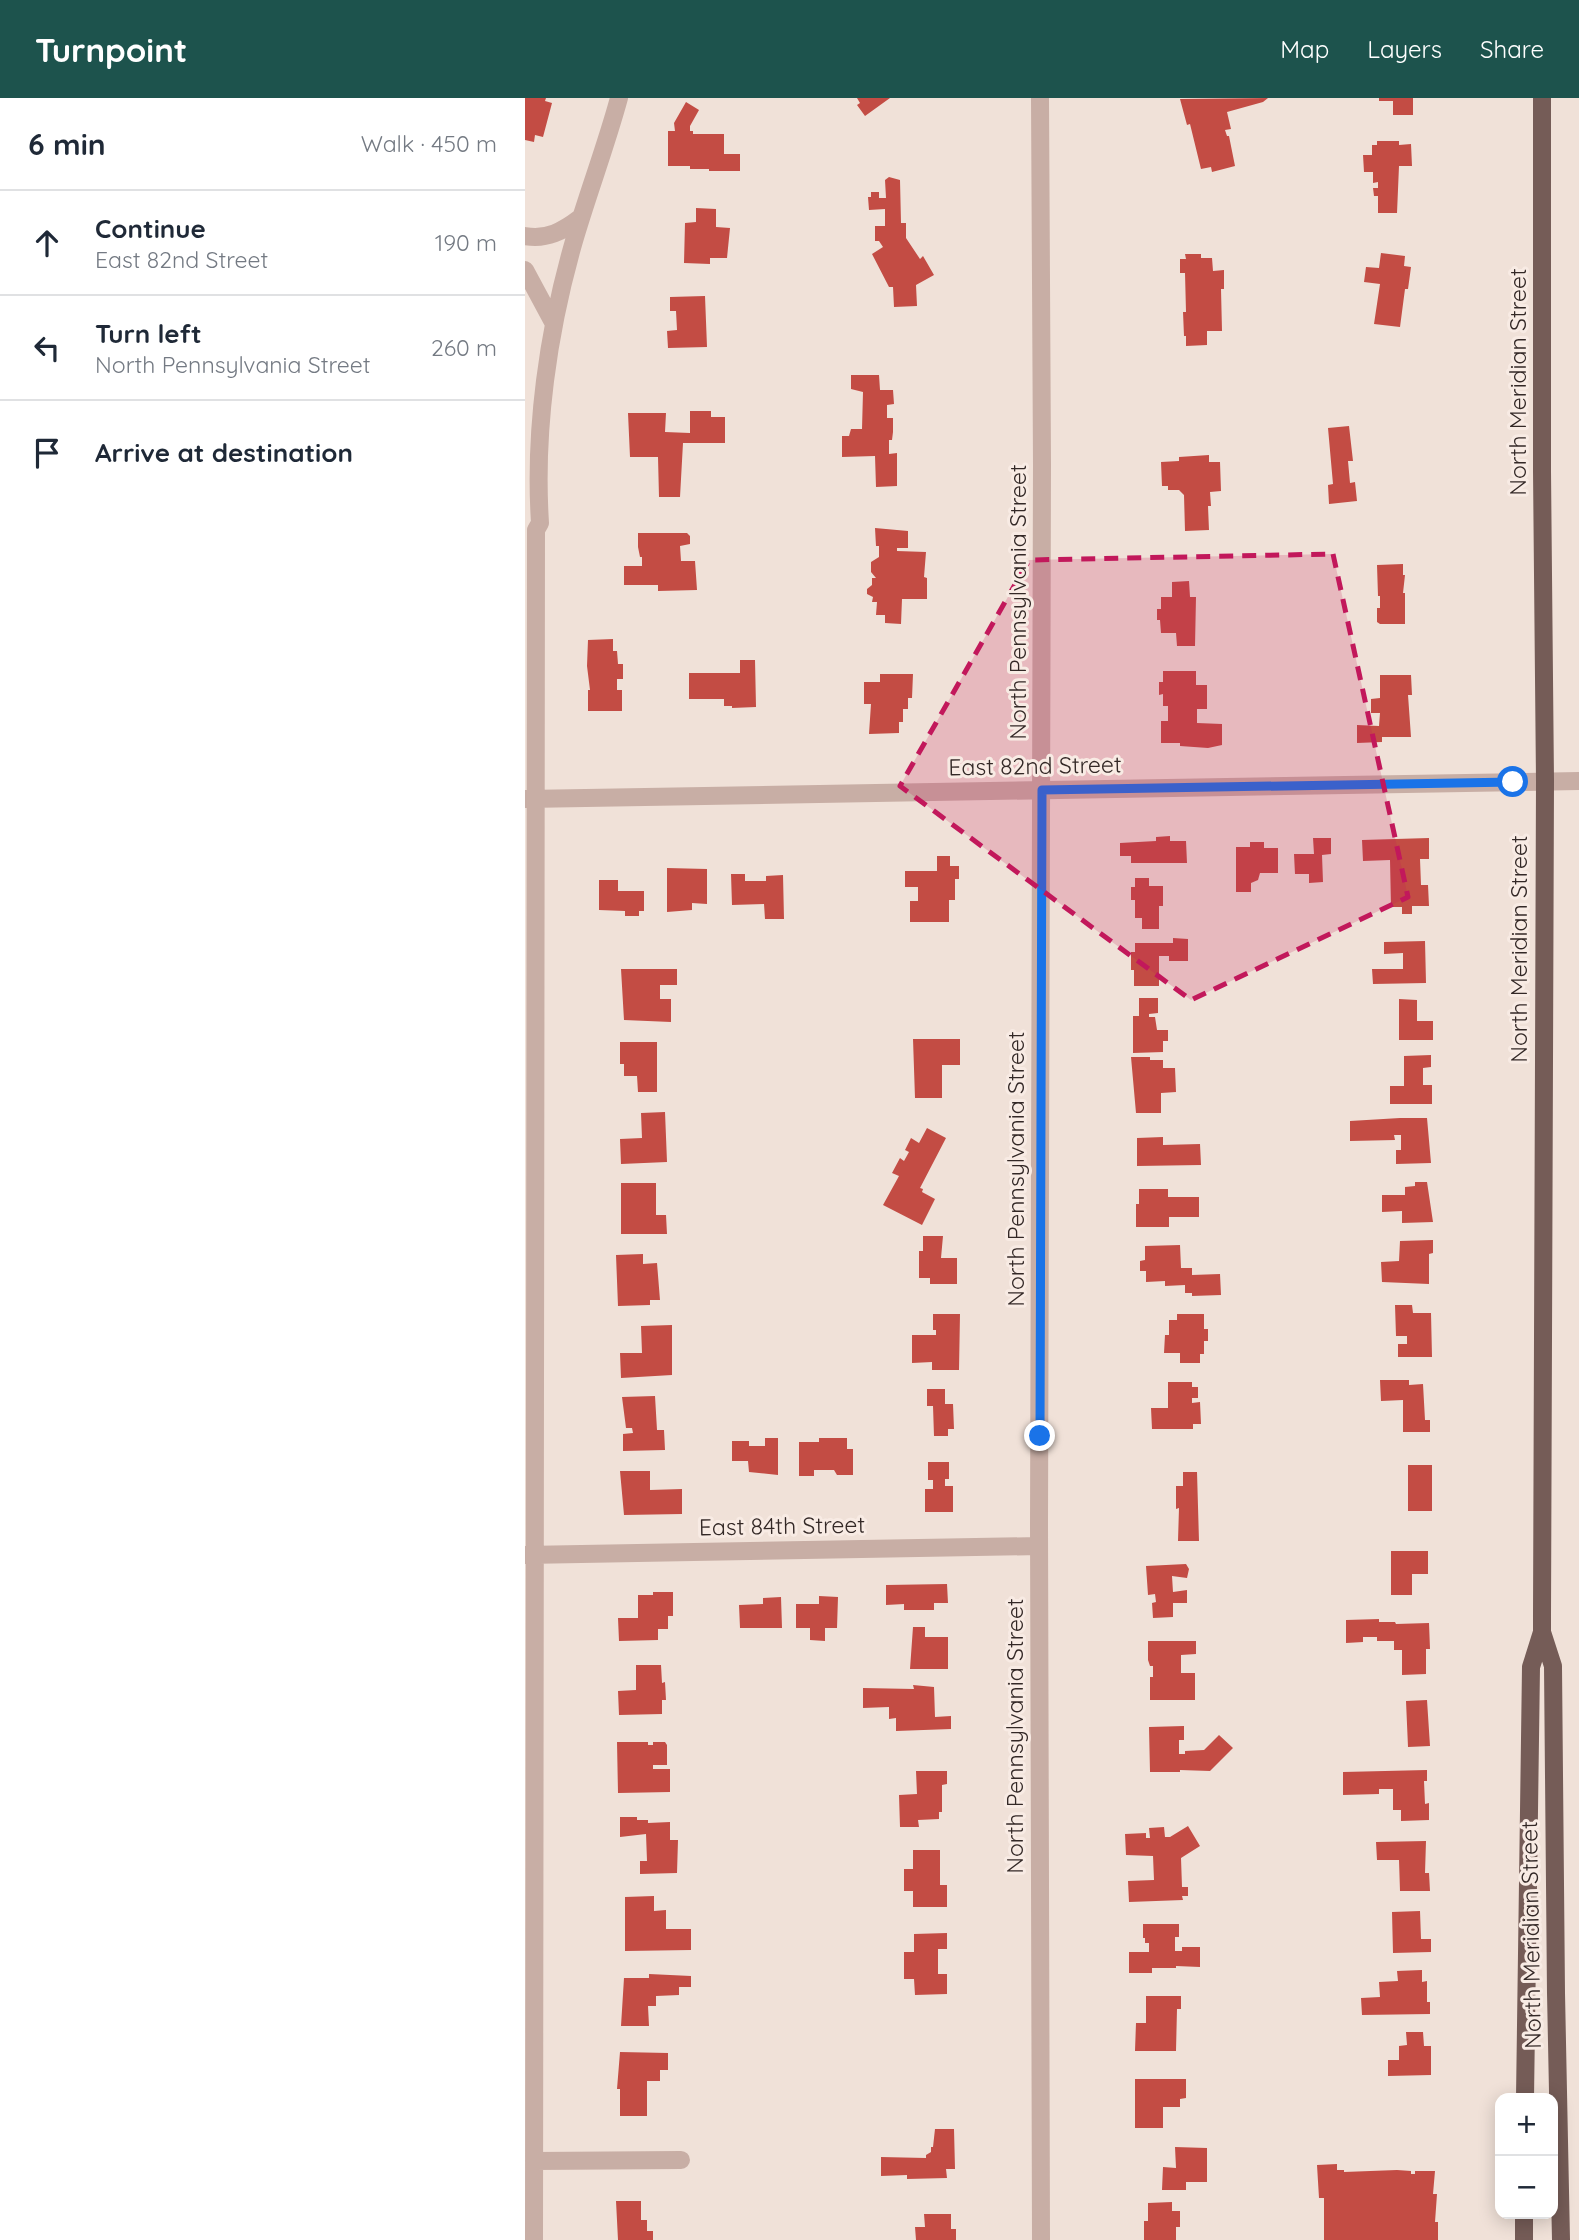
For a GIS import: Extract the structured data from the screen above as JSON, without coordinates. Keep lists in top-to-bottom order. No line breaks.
{"streets":{"main road":["North Meridian Street"],"street":["North Pennsylvania Street","East 82nd Street","East 84th Street"]},"crossings":[["North Meridian Street","East 82nd Street"],["North Pennsylvania Street","East 82nd Street"],["North Pennsylvania Street","East 84th Street"]],"page":{"header":"Turnpoint","nav":["Map","Layers","Share"],"heading":["6 min","Walk · 450 m"],"list":[["Continue","East 82nd Street","190 m"],["Turn left","North Pennsylvania Street","260 m"],"Arrive at destination"],"map_buttons":["+","−"]}}
